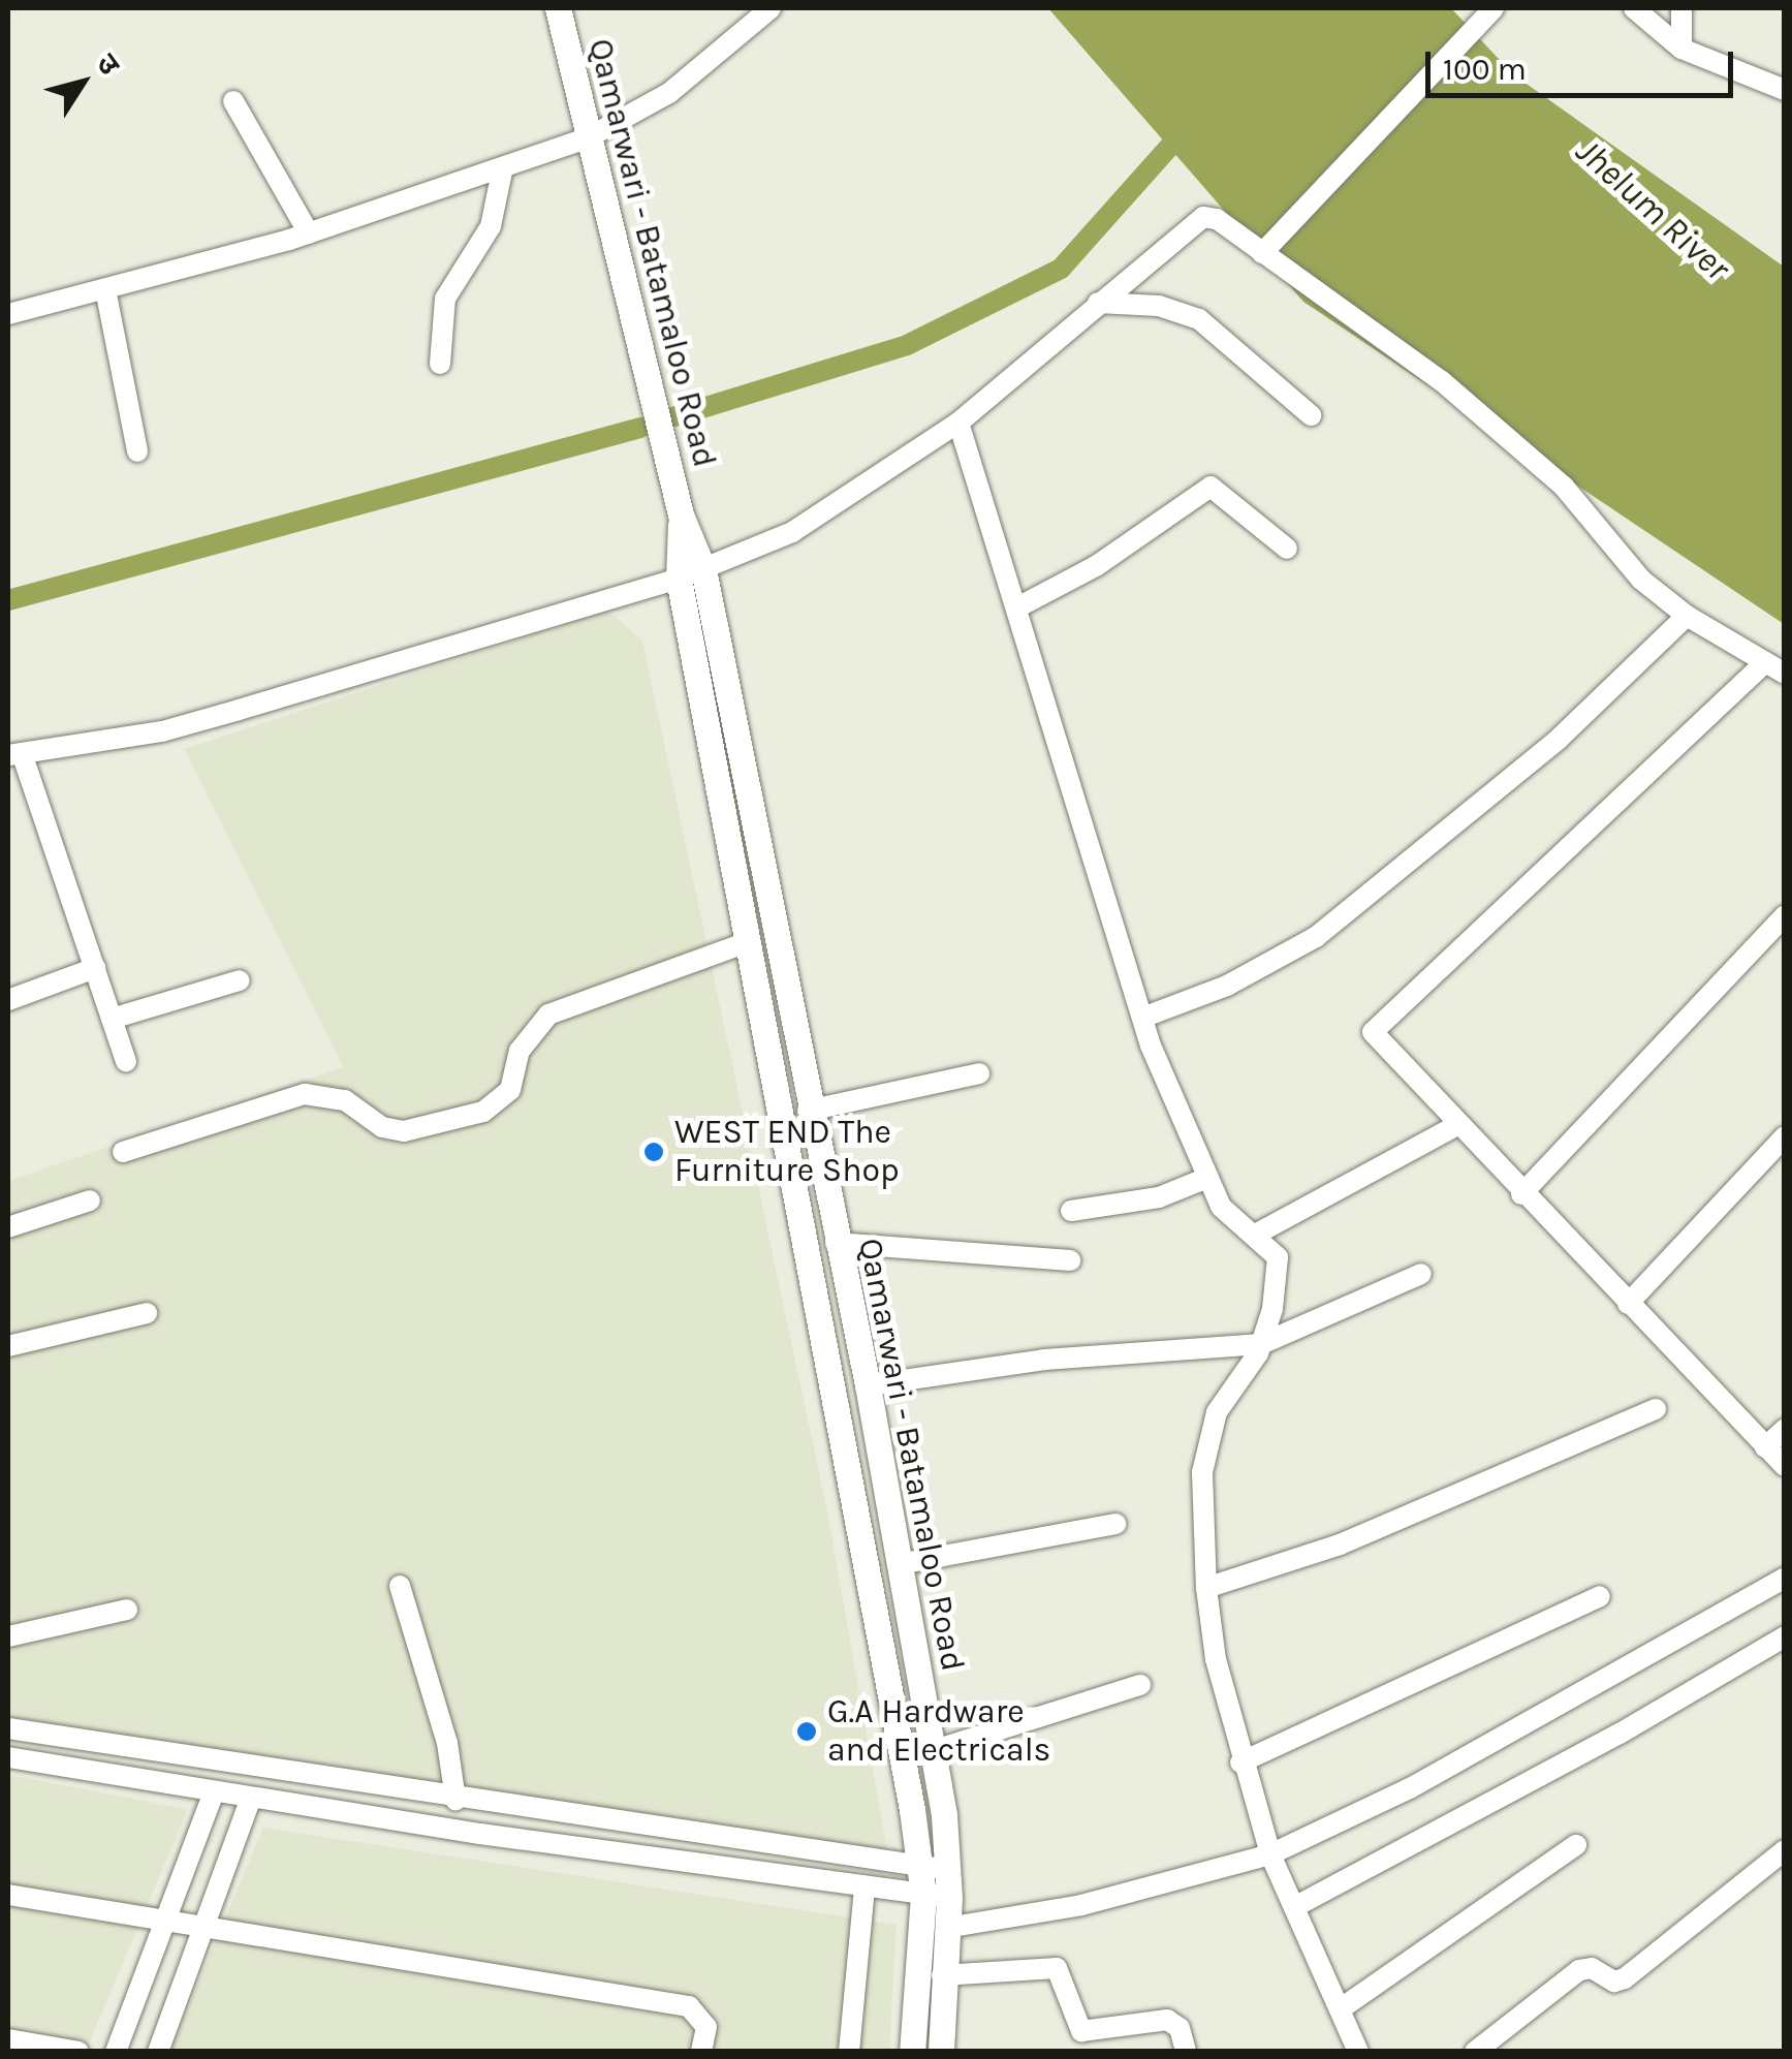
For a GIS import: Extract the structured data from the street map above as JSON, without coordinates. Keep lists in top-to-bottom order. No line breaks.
{"streets":{"main road":["Qamarwari - Batamaloo Road"]},"water":["Jhelum River"],"places":["WEST END The Furniture Shop","G.A Hardware and Electricals"],"scale_bar":"100 m","north":"top right"}
